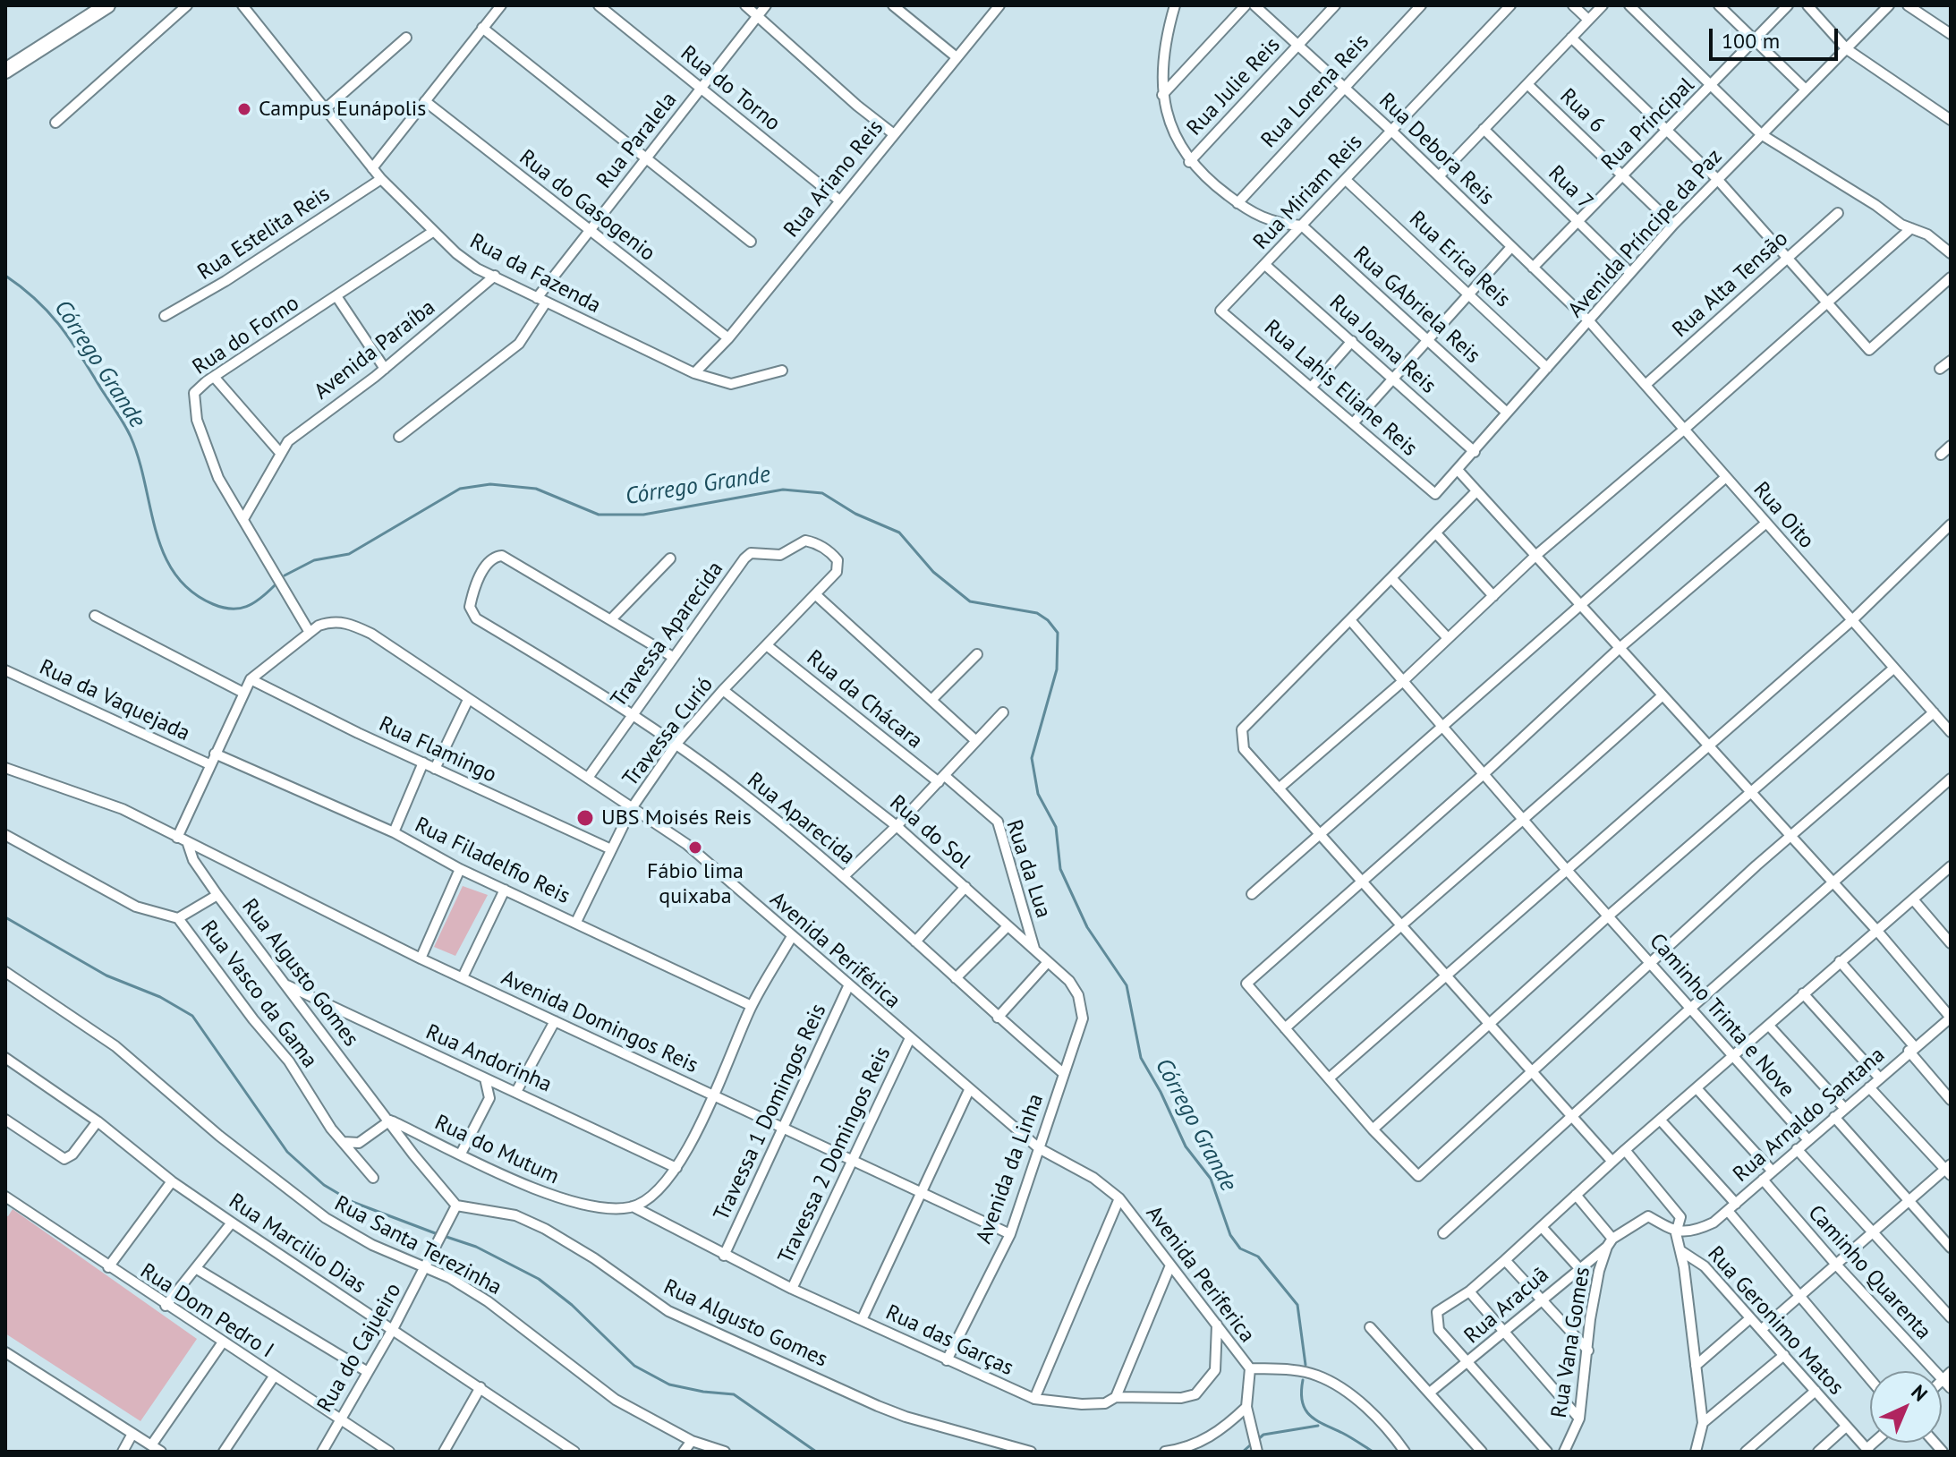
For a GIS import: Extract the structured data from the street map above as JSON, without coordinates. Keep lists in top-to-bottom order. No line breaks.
{"streets":{"street":["Rua Julie Reis","Rua do Torno","Rua Lorena Reis","Rua 6","Rua Principal","Rua Paralela","Rua Debora Reis","Rua Ariano Reis","Rua 7","Rua Miriam Reis","Rua do Gasogenio","Rua Estelita Reis","Avenida Príncipe da Paz","Rua Erica Reis","Rua da Fazenda","Rua Alta Tensão","Rua GAbriela Reis","Rua do Forno","Rua Joana Reis","Avenida Paraíba","Rua Lahis Eliane Reis","Rua Oito","Travessa Aparecida","Rua da Chácara","Rua da Vaquejada","Travessa Curió","Rua Flamingo","Rua Aparecida","Rua do Sol","Rua Filadelfio Reis","Rua da Lua","Avenida Periférica","Rua Algusto Gomes","Rua Vasco da Gama","Caminho Trinta e Nove","Avenida Domingos Reis","Rua Andorinha","Travessa 1 Domingos Reis","Rua Arnaldo Santana","Rua do Mutum","Travessa 2 Domingos Reis","Avenida da Linha","Rua Marcilio Dias","Rua Santa Terezinha","Caminho Quarenta","Avenida Periferica","Rua Aracuã","Rua Dom Pedro I","Rua Geronimo Matos","Rua das Garças","Rua Vana Gomes","Rua do Cajueiro"]},"crossings":[["Rua Julie Reis","Rua Debora Reis"],["Rua do Torno","Rua Paralela"],["Rua do Torno","Rua Ariano Reis"],["Rua Lorena Reis","Rua Debora Reis"],["Rua 6","Rua Principal"],["Rua 6","Avenida Príncipe da Paz"],["Rua Principal","Rua Debora Reis"],["Rua Principal","Rua 7"],["Rua Paralela","Rua do Gasogenio"],["Rua Paralela","Rua da Fazenda"],["Rua Debora Reis","Rua Miriam Reis"],["Rua Debora Reis","Avenida Príncipe da Paz"],["Rua Debora Reis","Rua Oito"],["Rua Ariano Reis","Rua do Gasogenio"],["Rua Ariano Reis","Rua da Fazenda"],["Rua 7","Avenida Príncipe da Paz"],["Rua Miriam Reis","Rua Erica Reis"],["Rua Miriam Reis","Rua GAbriela Reis"],["Rua Miriam Reis","Rua Joana Reis"],["Rua Miriam Reis","Rua Lahis Eliane Reis"],["Rua Estelita Reis","Rua da Fazenda"],["Avenida Príncipe da Paz","Rua Erica Reis"],["Avenida Príncipe da Paz","Rua GAbriela Reis"],["Avenida Príncipe da Paz","Rua Joana Reis"],["Avenida Príncipe da Paz","Rua Lahis Eliane Reis"],["Avenida Príncipe da Paz","Rua Oito"],["Rua da Fazenda","Rua do Forno"],["Rua da Fazenda","Avenida Paraíba"],["Rua Alta Tensão","Rua Oito"],["Rua do Forno","Avenida Paraíba"],["Travessa Aparecida","Travessa Curió"],["Travessa Aparecida","Rua Aparecida"],["Travessa Aparecida","Avenida Periférica"],["Rua da Chácara","Travessa Curió"],["Rua da Chácara","Rua da Lua"],["Travessa Curió","Rua Flamingo"],["Travessa Curió","Rua Aparecida"],["Travessa Curió","Rua do Sol"],["Travessa Curió","Rua Filadelfio Reis"],["Travessa Curió","Avenida Periférica"],["Rua Aparecida","Avenida da Linha"],["Rua do Sol","Rua da Lua"],["Rua do Sol","Avenida da Linha"],["Avenida Periférica","Travessa 1 Domingos Reis"],["Avenida Periférica","Travessa 2 Domingos Reis"],["Avenida Periférica","Avenida da Linha"],["Avenida Periférica","Avenida Periferica"],["Rua Algusto Gomes","Avenida Domingos Reis"],["Rua Algusto Gomes","Rua Andorinha"],["Rua Algusto Gomes","Rua do Mutum"],["Rua Algusto Gomes","Rua do Cajueiro"],["Caminho Trinta e Nove","Rua Arnaldo Santana"],["Avenida Domingos Reis","Travessa 1 Domingos Reis"],["Avenida Domingos Reis","Travessa 2 Domingos Reis"],["Avenida Domingos Reis","Avenida da Linha"],["Travessa 1 Domingos Reis","Rua das Garças"],["Rua Arnaldo Santana","Caminho Quarenta"],["Rua Arnaldo Santana","Rua Geronimo Matos"],["Rua do Mutum","Rua das Garças"],["Travessa 2 Domingos Reis","Rua das Garças"],["Avenida da Linha","Avenida Periferica"],["Avenida da Linha","Rua das Garças"],["Rua Marcilio Dias","Rua do Cajueiro"],["Rua Santa Terezinha","Rua do Cajueiro"],["Avenida Periferica","Rua das Garças"],["Rua Aracuã","Rua Geronimo Matos"],["Rua Aracuã","Rua Vana Gomes"],["Rua Dom Pedro I","Rua do Cajueiro"]],"water":["Córrego Grande"],"places":["Campus Eunápolis","UBS Moisés Reis","Fábio lima quixaba"],"scale_bar":"100 m","north":"top right"}
